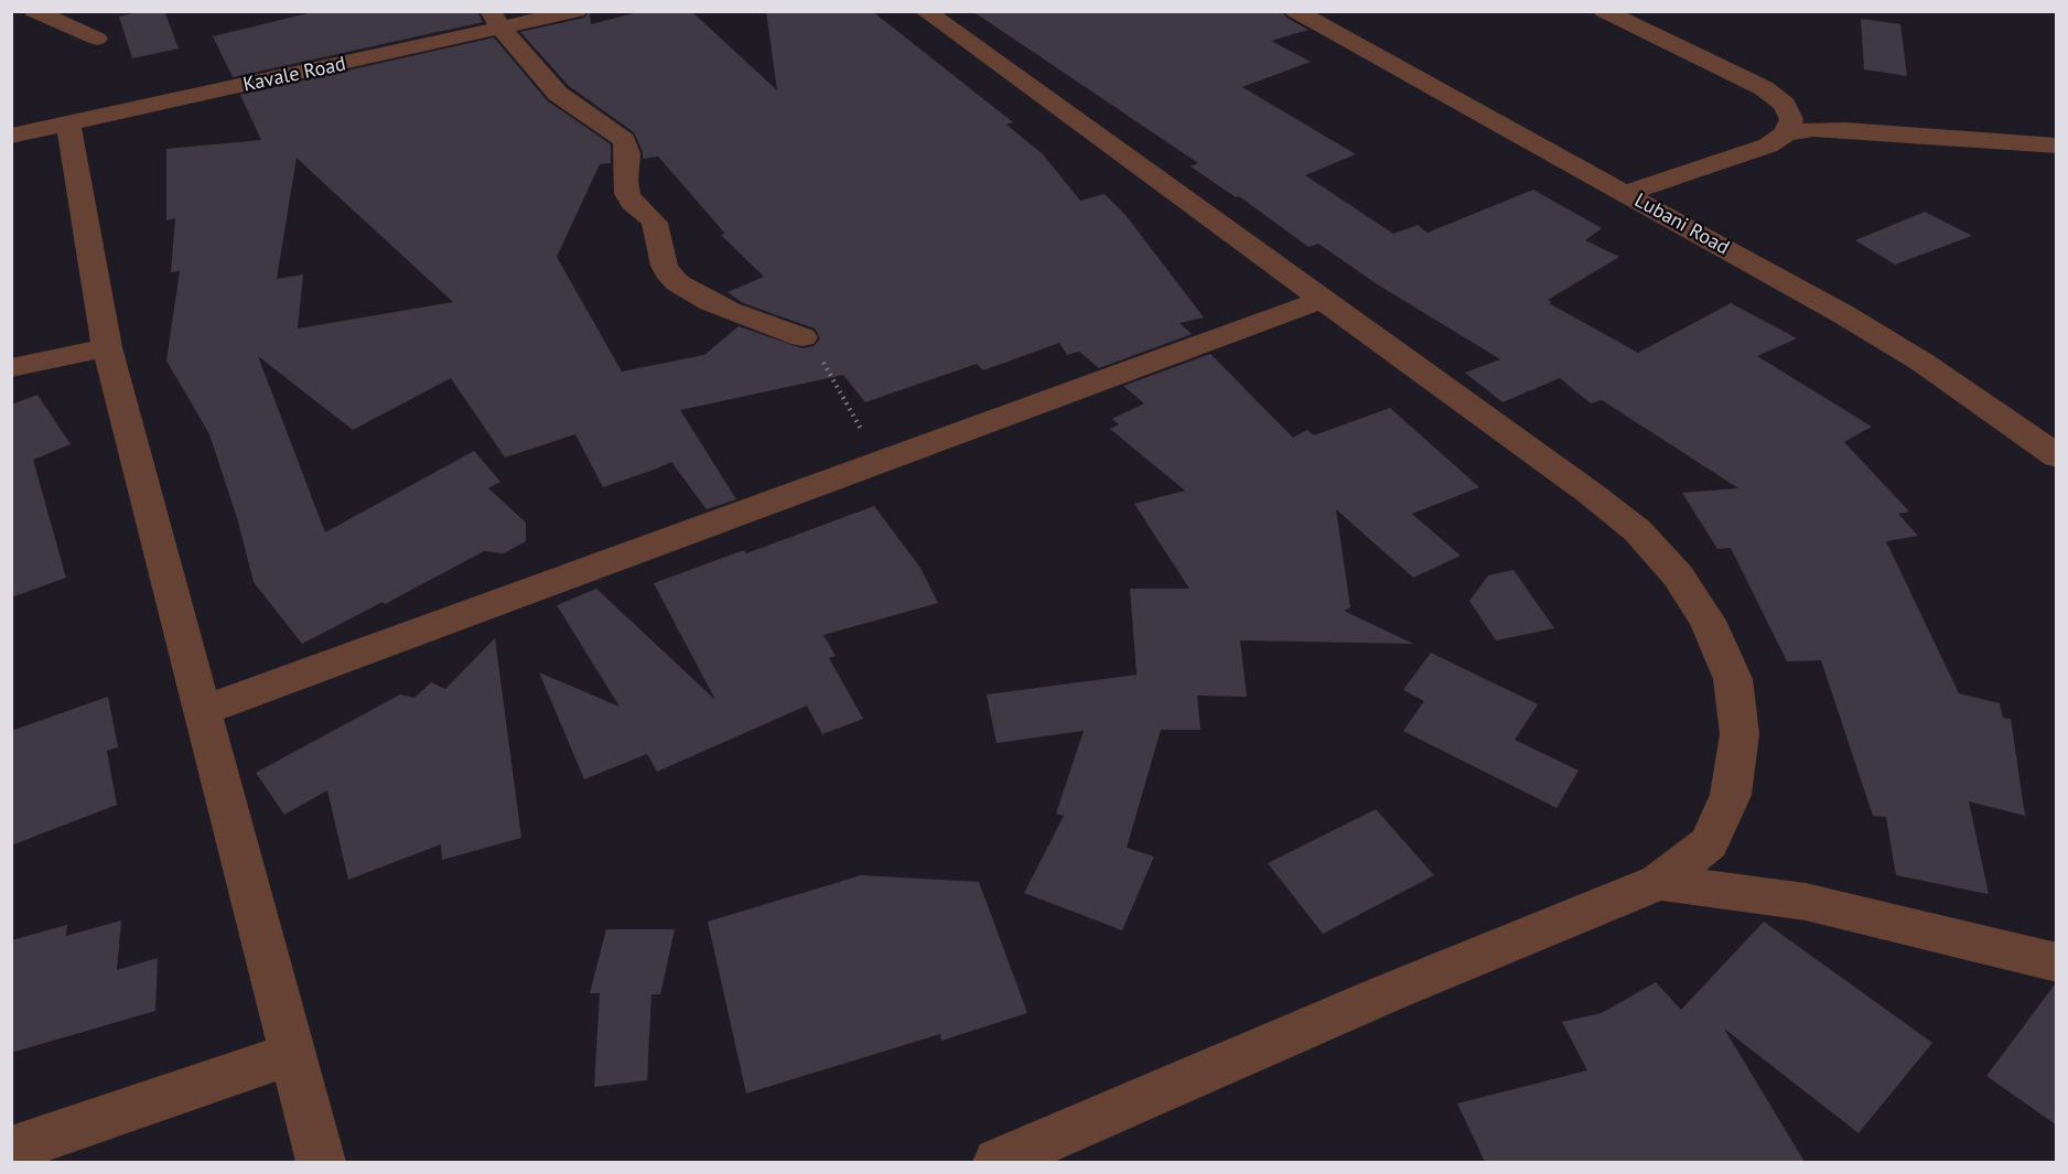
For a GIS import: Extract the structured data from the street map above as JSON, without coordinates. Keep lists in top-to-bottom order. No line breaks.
{"streets":{"street":["Kavale Road","Lubani Road"]}}
